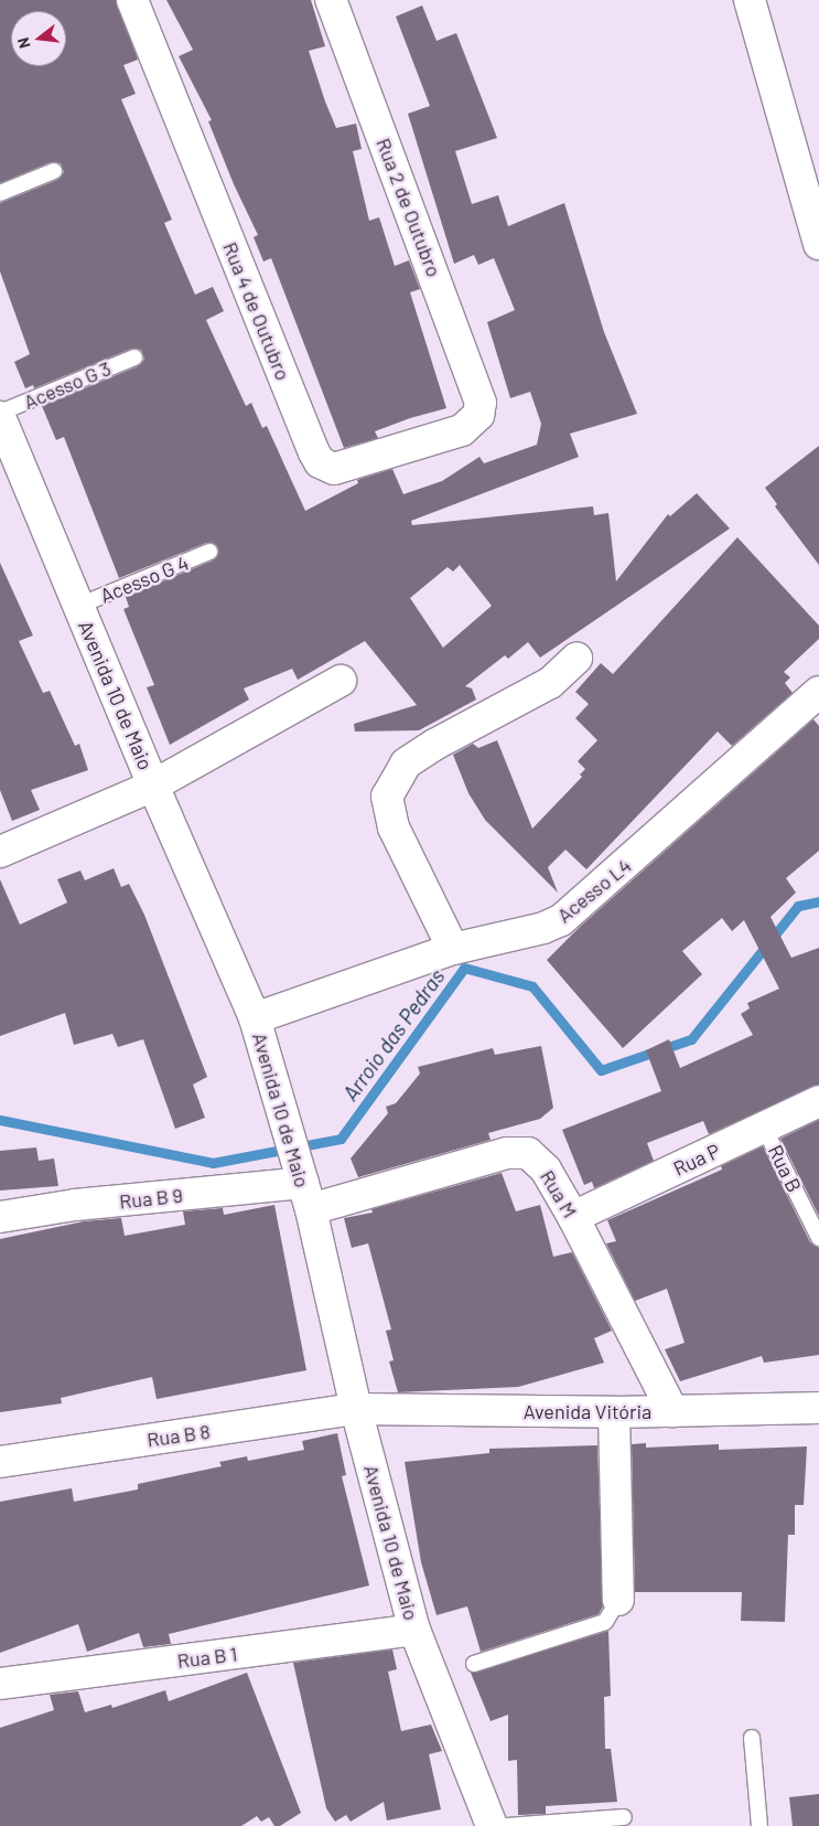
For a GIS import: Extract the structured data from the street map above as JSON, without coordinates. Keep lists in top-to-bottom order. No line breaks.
{"streets":{"street":["Rua 2 de Outubro","Rua 4 de Outubro","Avenida 10 de Maio","Acesso L4","Rua P","Rua M","Rua B 9","Avenida Vitória","Rua B 8","Rua B 1"],"lane":["Acesso G 3","Acesso G 4","Rua B"]},"crossings":[["Rua 2 de Outubro","Rua 4 de Outubro"],["Acesso G 3","Avenida 10 de Maio"],["Acesso G 4","Avenida 10 de Maio"],["Avenida 10 de Maio","Acesso L4"],["Avenida 10 de Maio","Rua M"],["Avenida 10 de Maio","Rua B 9"],["Avenida 10 de Maio","Avenida Vitória"],["Avenida 10 de Maio","Rua B 8"],["Avenida 10 de Maio","Rua B 1"],["Rua P","Rua B"],["Rua P","Rua M"],["Rua M","Rua B 9"],["Rua M","Avenida Vitória"],["Avenida Vitória","Rua B 8"]],"water":["Arroio das Pedras"],"north":"left"}
